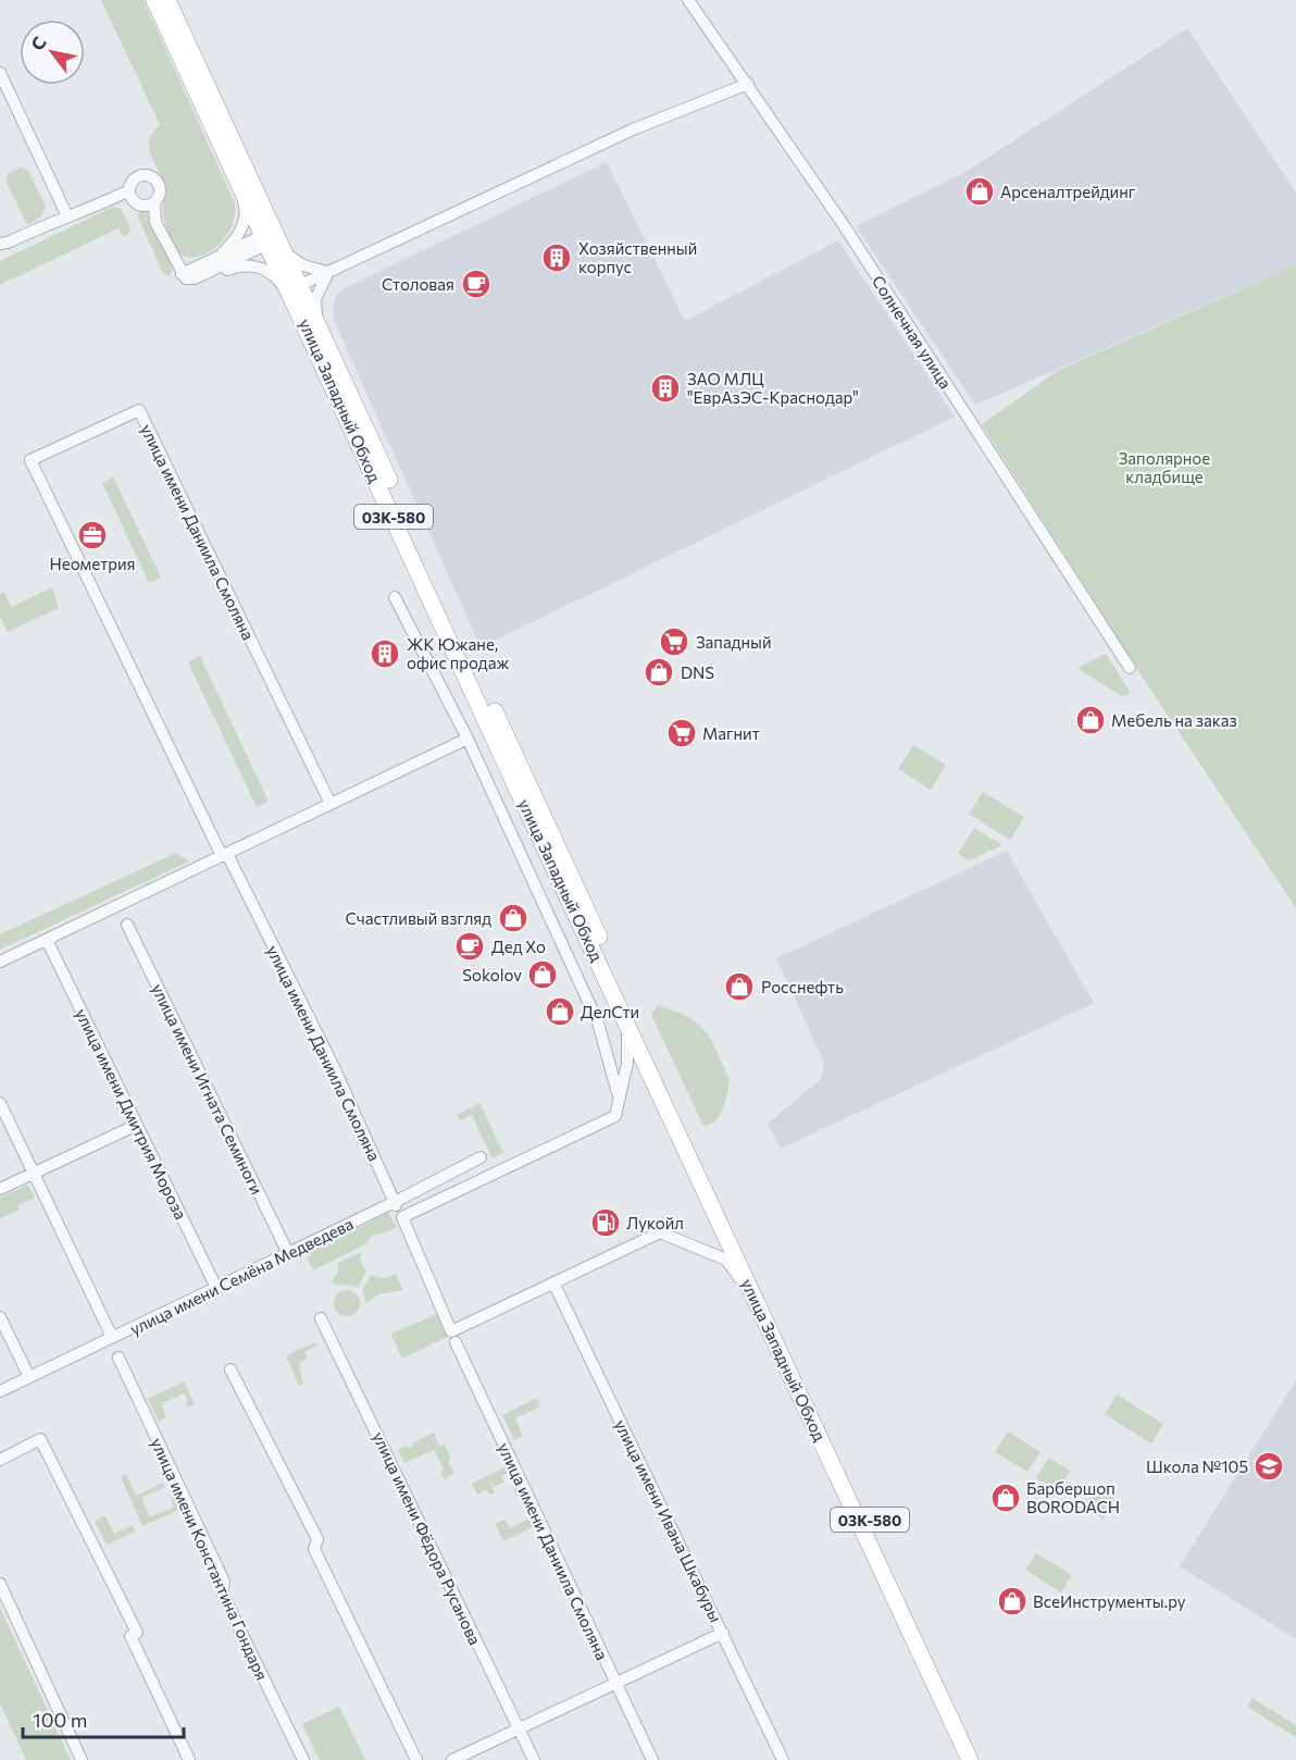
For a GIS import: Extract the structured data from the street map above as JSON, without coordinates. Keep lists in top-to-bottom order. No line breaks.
{"streets":{"highway":["улица Западный Обход","03К-580"],"street":["Солнечная улица","улица имени Даниила Смоляна","улица имени Игната Семиноги","улица имени Дмитрия Мороза","улица имени Семёна Медведева","улица имени Ивана Шкабуры","улица имени Фёдора Русанова","улица имени Константина Гондаря"]},"crossings":[["улица имени Даниила Смоляна","улица имени Семёна Медведева"],["улица имени Даниила Смоляна","улица имени Ивана Шкабуры"],["улица имени Игната Семиноги","улица имени Семёна Медведева"],["улица имени Дмитрия Мороза","улица имени Семёна Медведева"]],"parks":["Заполярное кладбище"],"places":{"shop":["Арсеналтрейдинг","DNS","Мебель на заказ","Счастливый взгляд","Sokolov","Росснефть","ДелСти","Барбершоп BORODACH","ВсеИнструменты.ру"],"building":["Хозяйственный корпус","ЗАО МЛЦ \"ЕврАзЭС-Краснодар\"","ЖК Южане, офис продаж"],"cafe":["Столовая","Дед Хо"],"office":["Неометрия"],"supermarket":["Западный","Магнит"],"fuel station":["Лукойл"],"school or university":["Школа №105"]},"scale_bar":"100 m","north":"top left"}
